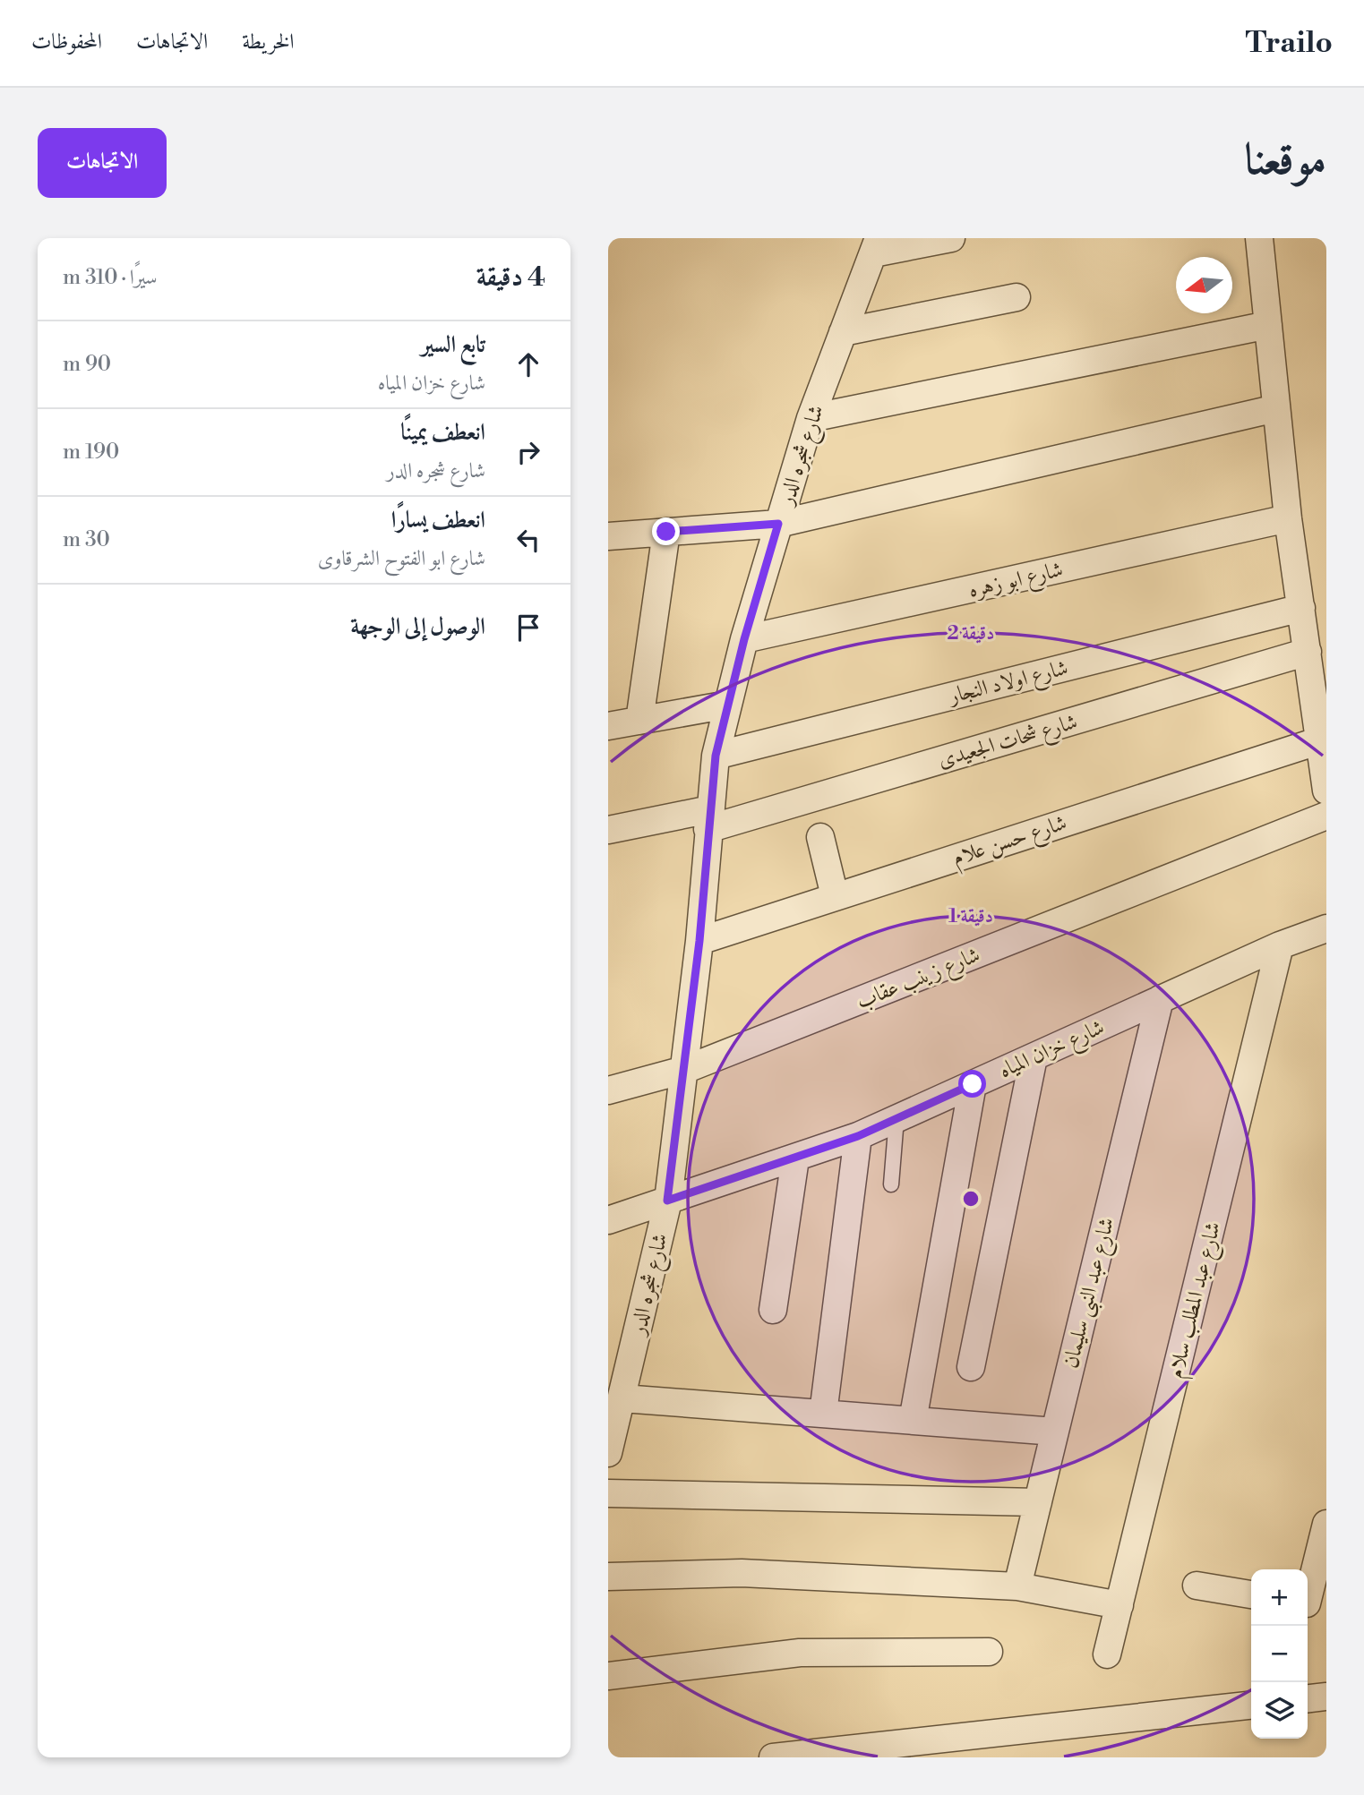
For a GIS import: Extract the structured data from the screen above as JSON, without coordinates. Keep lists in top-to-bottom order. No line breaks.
{"streets":{"street":["شارع شجره الدر","شارع ابو زهره","شارع اولاد النجار","شارع شحات الجعيدى","شارع حسن علام","شارع زينب عقاب","شارع خزان المياه","شارع عبد النبى سليمان","شارع عبد المطلب سلام"]},"crossings":[["شارع شجره الدر","شارع ابو زهره"],["شارع شجره الدر","شارع اولاد النجار"],["شارع شجره الدر","شارع شحات الجعيدى"],["شارع شجره الدر","شارع حسن علام"],["شارع شجره الدر","شارع زينب عقاب"],["شارع شجره الدر","شارع خزان المياه"],["شارع خزان المياه","شارع عبد النبى سليمان"],["شارع خزان المياه","شارع عبد المطلب سلام"]],"north":"left","page":{"header":"Trailo","nav":["الخريطة","الاتجاهات","المحفوظات"],"title":"موقعنا","buttons":"الاتجاهات","heading":["4 دقيقة","سيرًا · 310 m"],"list":[["تابع السير","شارع خزان المياه","90 m"],["انعطف يمينًا","شارع شجره الدر","190 m"],["انعطف يسارًا","شارع ابو الفتوح الشرقاوى","30 m"],"الوصول إلى الوجهة"],"map_buttons":["+","−"]},"rings":["2 دقيقة","1 دقيقة"]}
